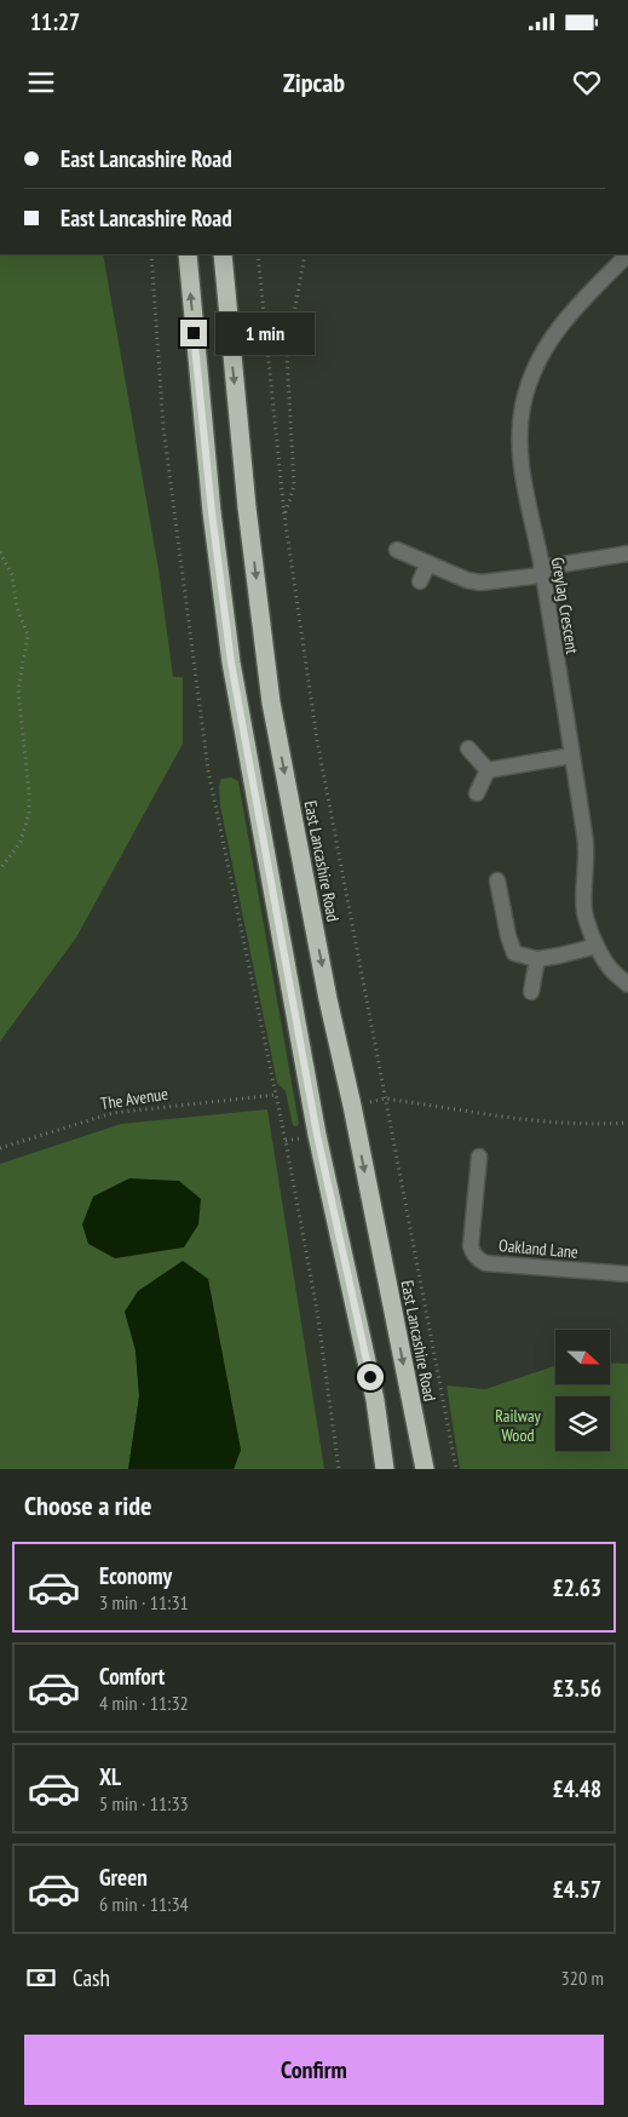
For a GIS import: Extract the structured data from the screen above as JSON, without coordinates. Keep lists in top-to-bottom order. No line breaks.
{"streets":{"highway":["East Lancashire Road"],"street":["Greylag Crescent","Oakland Lane"],"path":["The Avenue"]},"parks":["Railway Wood"],"north":"right","page":{"status":"11:27","header":"Zipcab","banner":["East Lancashire Road","East Lancashire Road"],"bubble":"1 min","heading":"Choose a ride","list":[{"name":"Economy","note":"3 min · 11:31","value":"£2.63"},{"name":"Comfort","note":"4 min · 11:32","value":"£3.56"},{"name":"XL","note":"5 min · 11:33","value":"£4.48"},{"name":"Green","note":"6 min · 11:34","value":"£4.57"}],"pay":["Cash","320 m"],"buttons":"Confirm"}}
